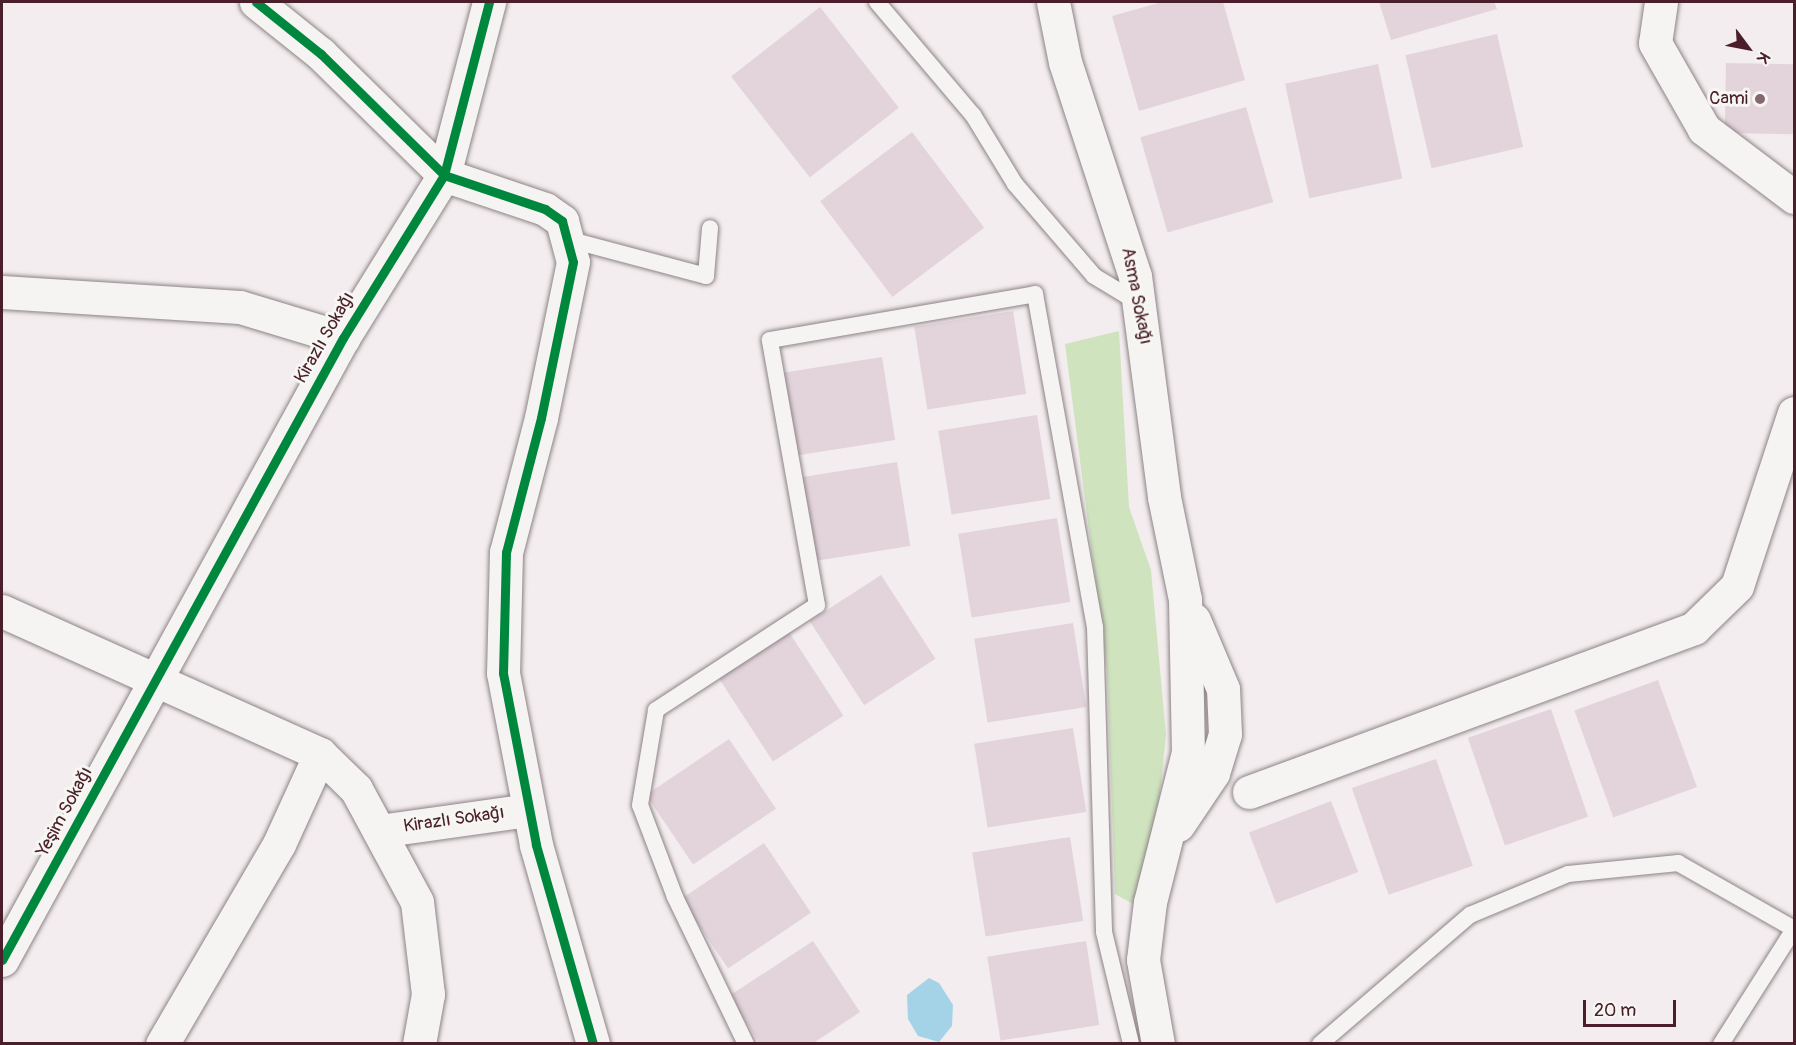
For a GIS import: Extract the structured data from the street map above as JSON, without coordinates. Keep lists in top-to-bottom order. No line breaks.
{"streets":{"street":["Asma Sokağı","Kirazlı Sokağı","Yeşim Sokağı"]},"crossings":[["Kirazlı Sokağı","Yeşim Sokağı"]],"places":["Cami"],"scale_bar":"20 m","north":"bottom right"}
